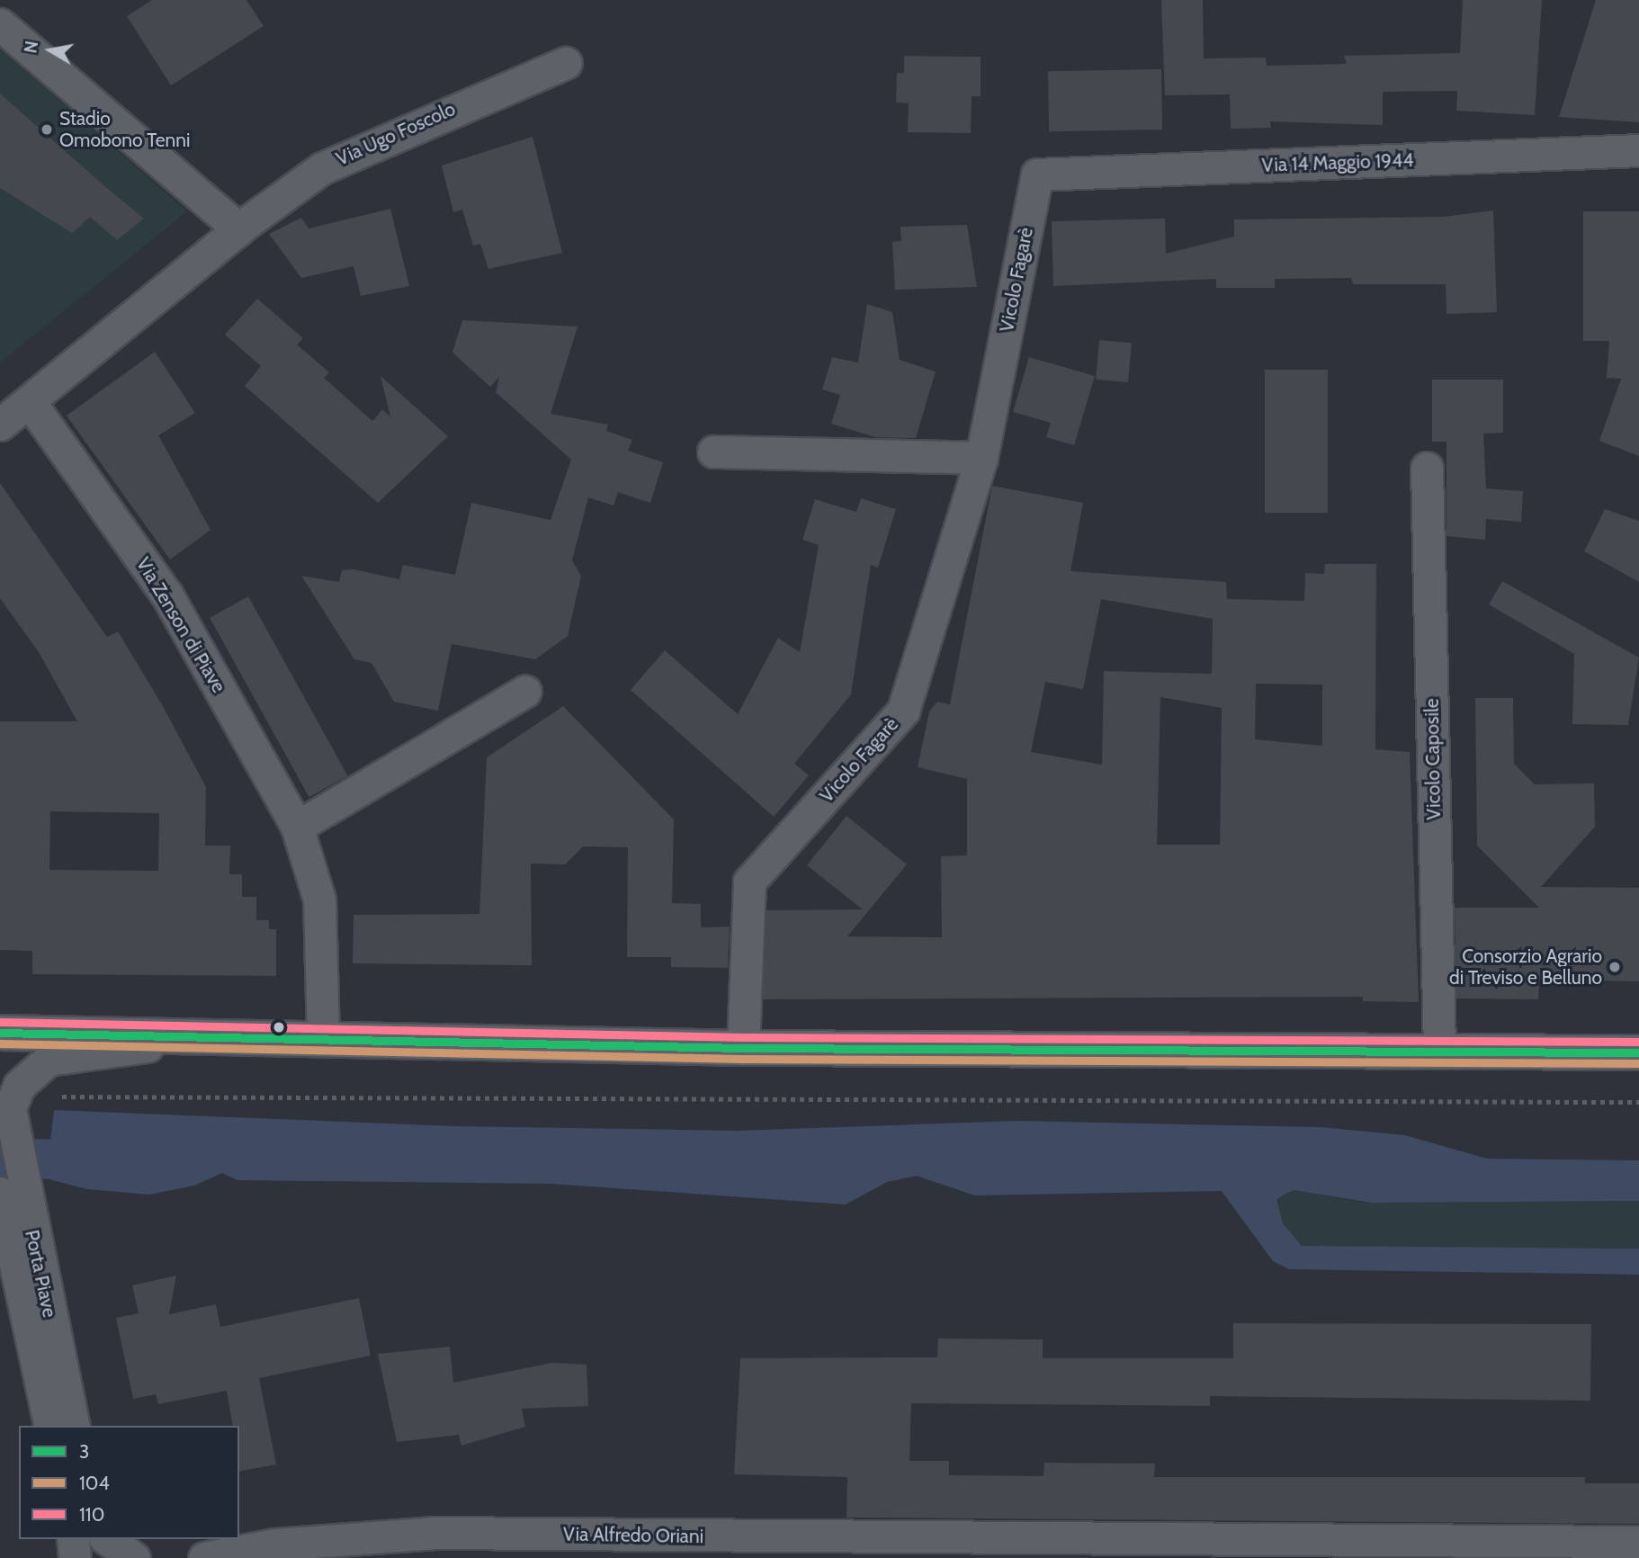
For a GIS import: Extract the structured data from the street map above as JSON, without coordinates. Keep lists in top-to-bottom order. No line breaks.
{"streets":{"street":["Via Ugo Foscolo","Via 14 Maggio 1944","Vicolo Fagarè","Via Zenson di Piave","Vicolo Caposile","Porta Piave","Via Alfredo Oriani"]},"crossings":[["Via Ugo Foscolo","Via Zenson di Piave"],["Via 14 Maggio 1944","Vicolo Fagarè"]],"places":["Stadio Omobono Tenni","Consorzio Agrario di Treviso e Belluno"],"lines":["transit line 110","transit line 3","transit line 104"],"legend":["3","104","110"],"north":"left"}
